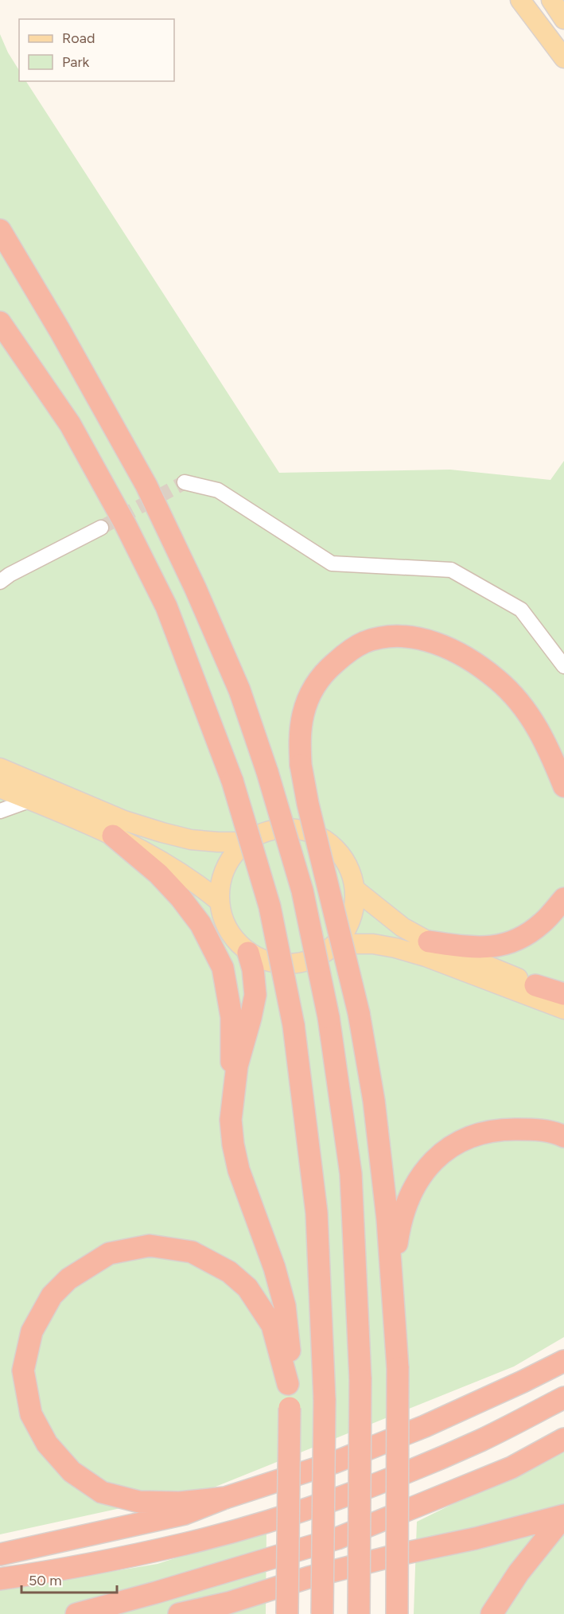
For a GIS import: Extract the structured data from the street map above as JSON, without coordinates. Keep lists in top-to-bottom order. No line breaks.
{"legend":["Road","Park"],"scale_bar":"50 m"}
